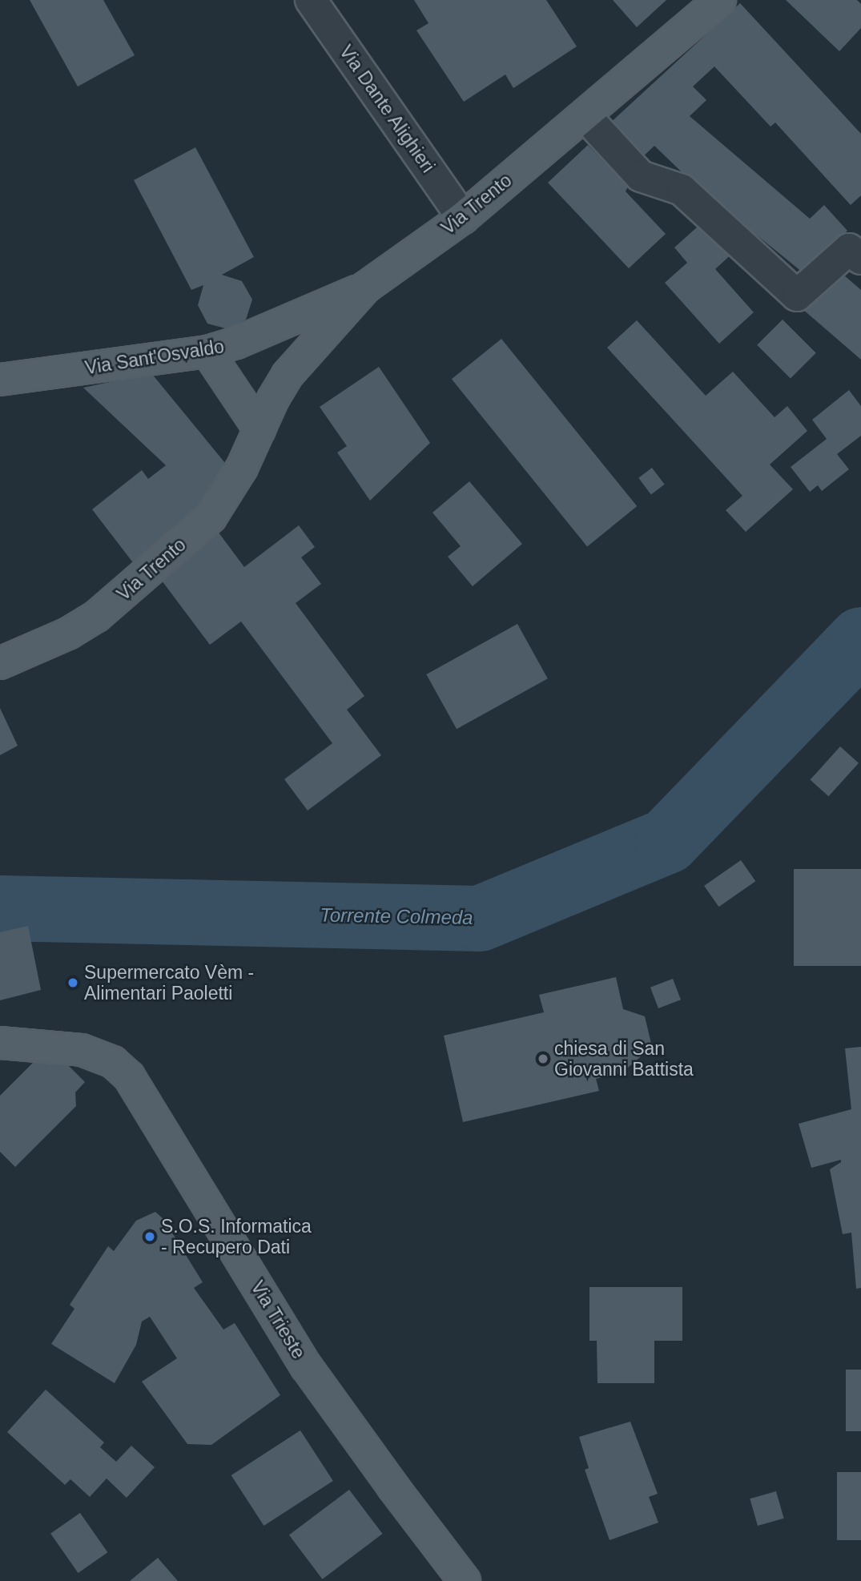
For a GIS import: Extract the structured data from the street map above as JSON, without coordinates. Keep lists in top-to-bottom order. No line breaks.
{"streets":{"main road":["Via Trento","Via Sant'Osvaldo","Via Trieste"],"street":["Via Dante Alighieri"]},"crossings":[["Via Dante Alighieri","Via Trento"],["Via Trento","Via Sant'Osvaldo"]],"water":["Torrente Colmeda"],"places":["Supermercato Vèm - Alimentari Paoletti","chiesa di San Giovanni Battista","S.O.S. Informatica - Recupero Dati"]}
